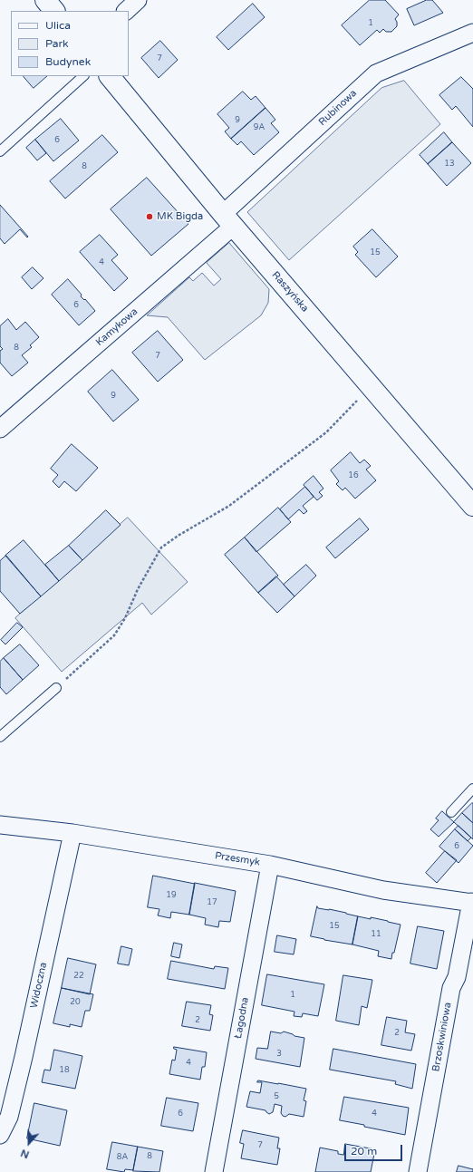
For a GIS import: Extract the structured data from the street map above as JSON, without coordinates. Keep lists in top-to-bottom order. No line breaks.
{"streets":{"street":["Rubinowa","Raszyńska","Kamykowa","Przesmyk","Widoczna","Łagodna","Brzoskwiniowa"]},"crossings":[["Rubinowa","Raszyńska"],["Rubinowa","Kamykowa"],["Raszyńska","Kamykowa"],["Przesmyk","Widoczna"],["Przesmyk","Łagodna"],["Przesmyk","Brzoskwiniowa"]],"places":["MK Bigda"],"house_numbers":["1","7","9","9A","6","13","8","15","4","6","8","7","9","16","6","19","17","15","11","22","1","20","2","2","3","4","18","5","6","4","7","8","8A"],"legend":["Ulica","Park","Budynek"],"scale_bar":"20 m","north":"bottom"}
